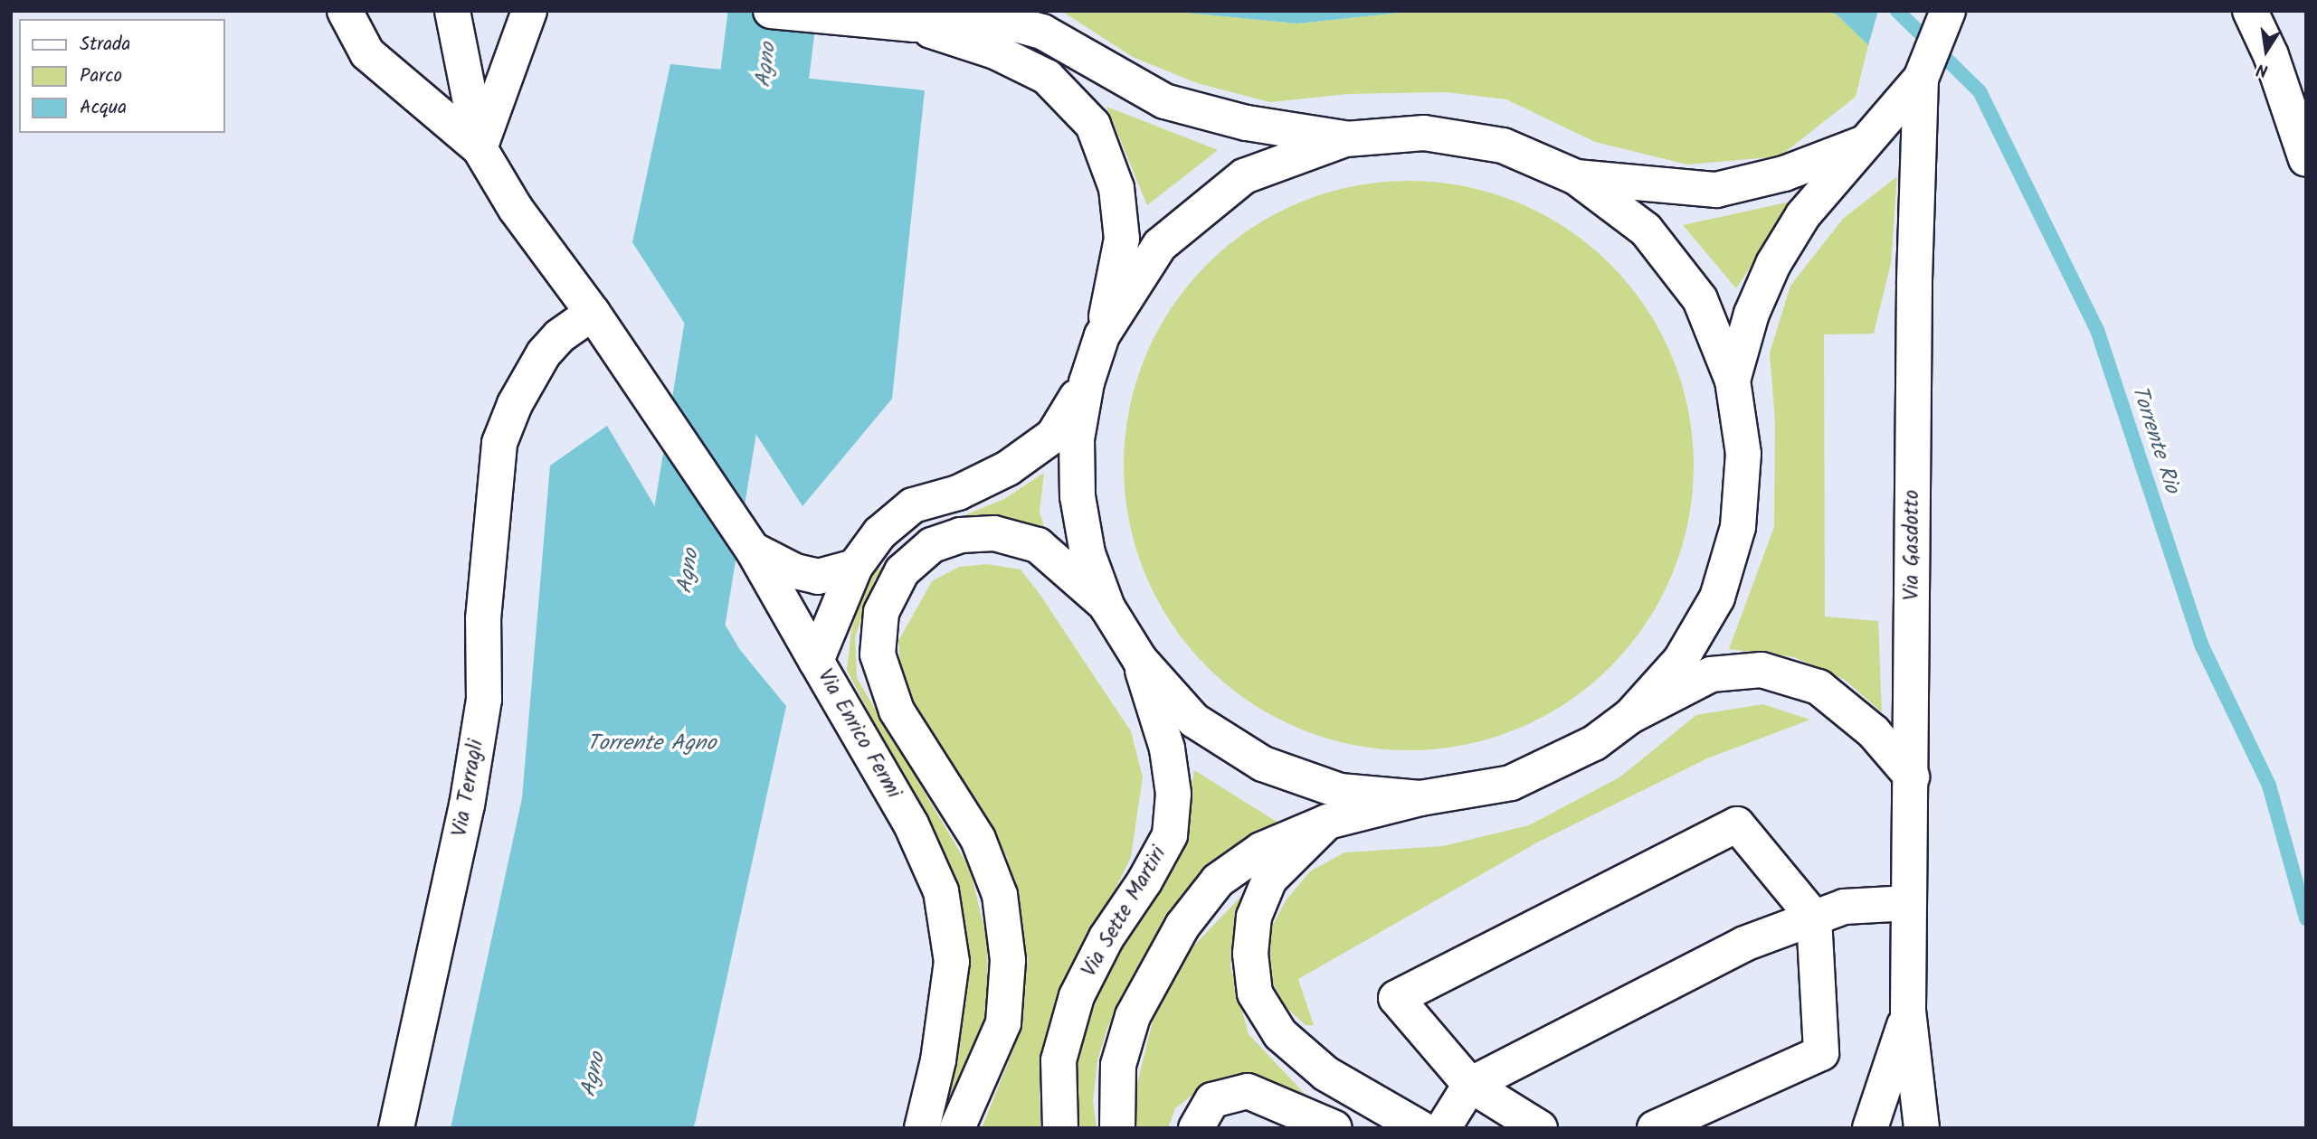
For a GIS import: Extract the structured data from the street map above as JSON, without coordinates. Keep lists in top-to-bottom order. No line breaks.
{"streets":{"main road":["Via Gasdotto","Via Enrico Fermi","Via Terragli","Via Sette Martiri"]},"water":["Agno","Torrente Rio","Torrente Agno"],"legend":["Strada","Parco","Acqua"],"north":"bottom"}
